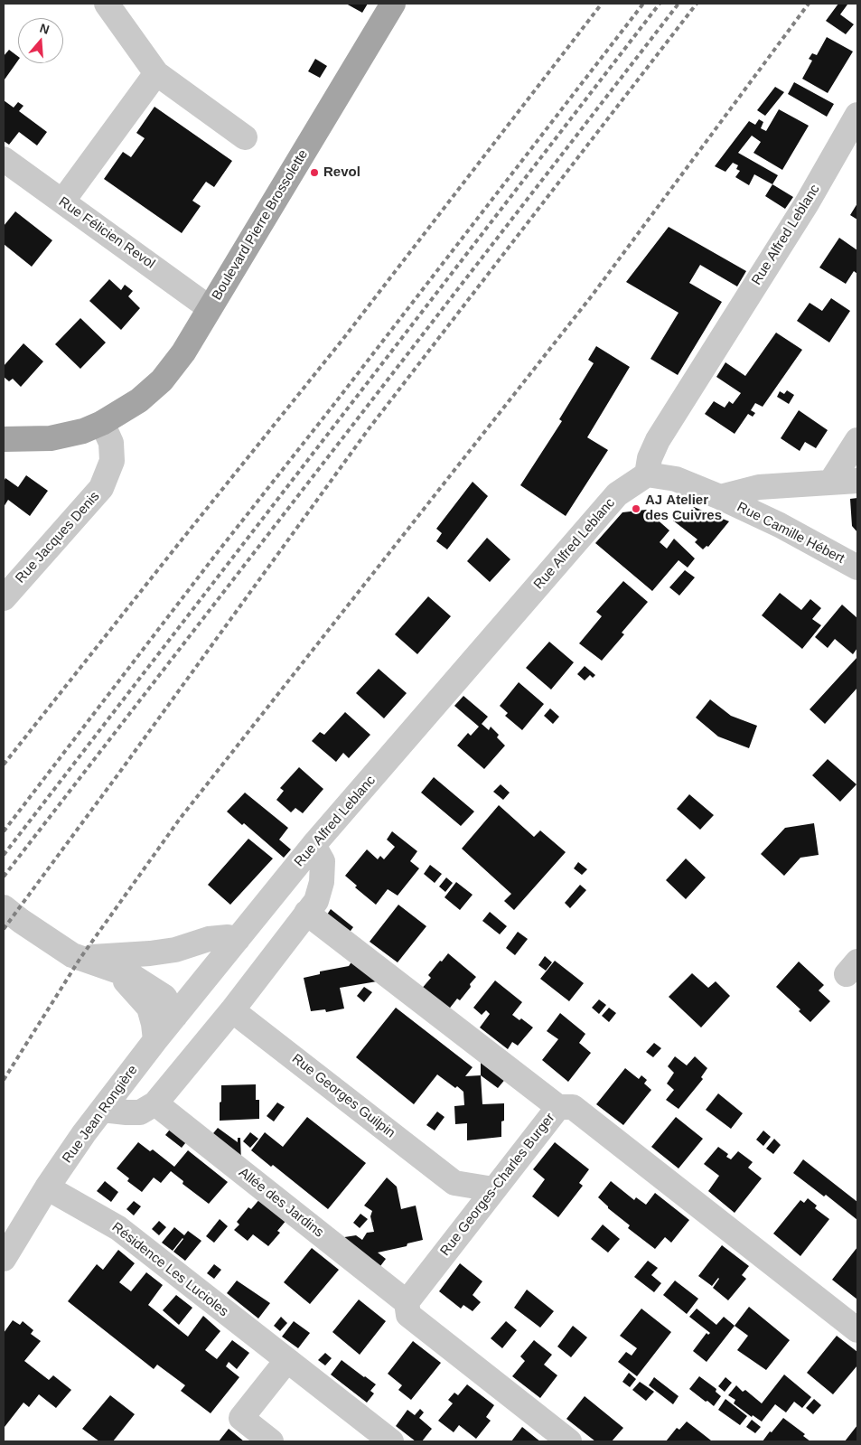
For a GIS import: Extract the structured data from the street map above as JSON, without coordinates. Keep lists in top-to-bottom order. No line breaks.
{"streets":{"main road":["Boulevard Pierre Brossolette"],"street":["Rue Félicien Revol","Rue Alfred Leblanc","Rue Camille Hébert","Rue Jacques Denis","Rue Georges Guilpin","Rue Jean Rongière","Rue Georges-Charles Burger","Allée des Jardins","Résidence Les Lucioles"]},"crossings":[["Boulevard Pierre Brossolette","Rue Félicien Revol"],["Boulevard Pierre Brossolette","Rue Jacques Denis"],["Rue Alfred Leblanc","Rue Camille Hébert"],["Rue Alfred Leblanc","Rue Jean Rongière"],["Rue Georges Guilpin","Rue Georges-Charles Burger"],["Rue Jean Rongière","Résidence Les Lucioles"],["Rue Georges-Charles Burger","Allée des Jardins"]],"places":["Revol","AJ Atelier des Cuivres"],"north":"top"}
